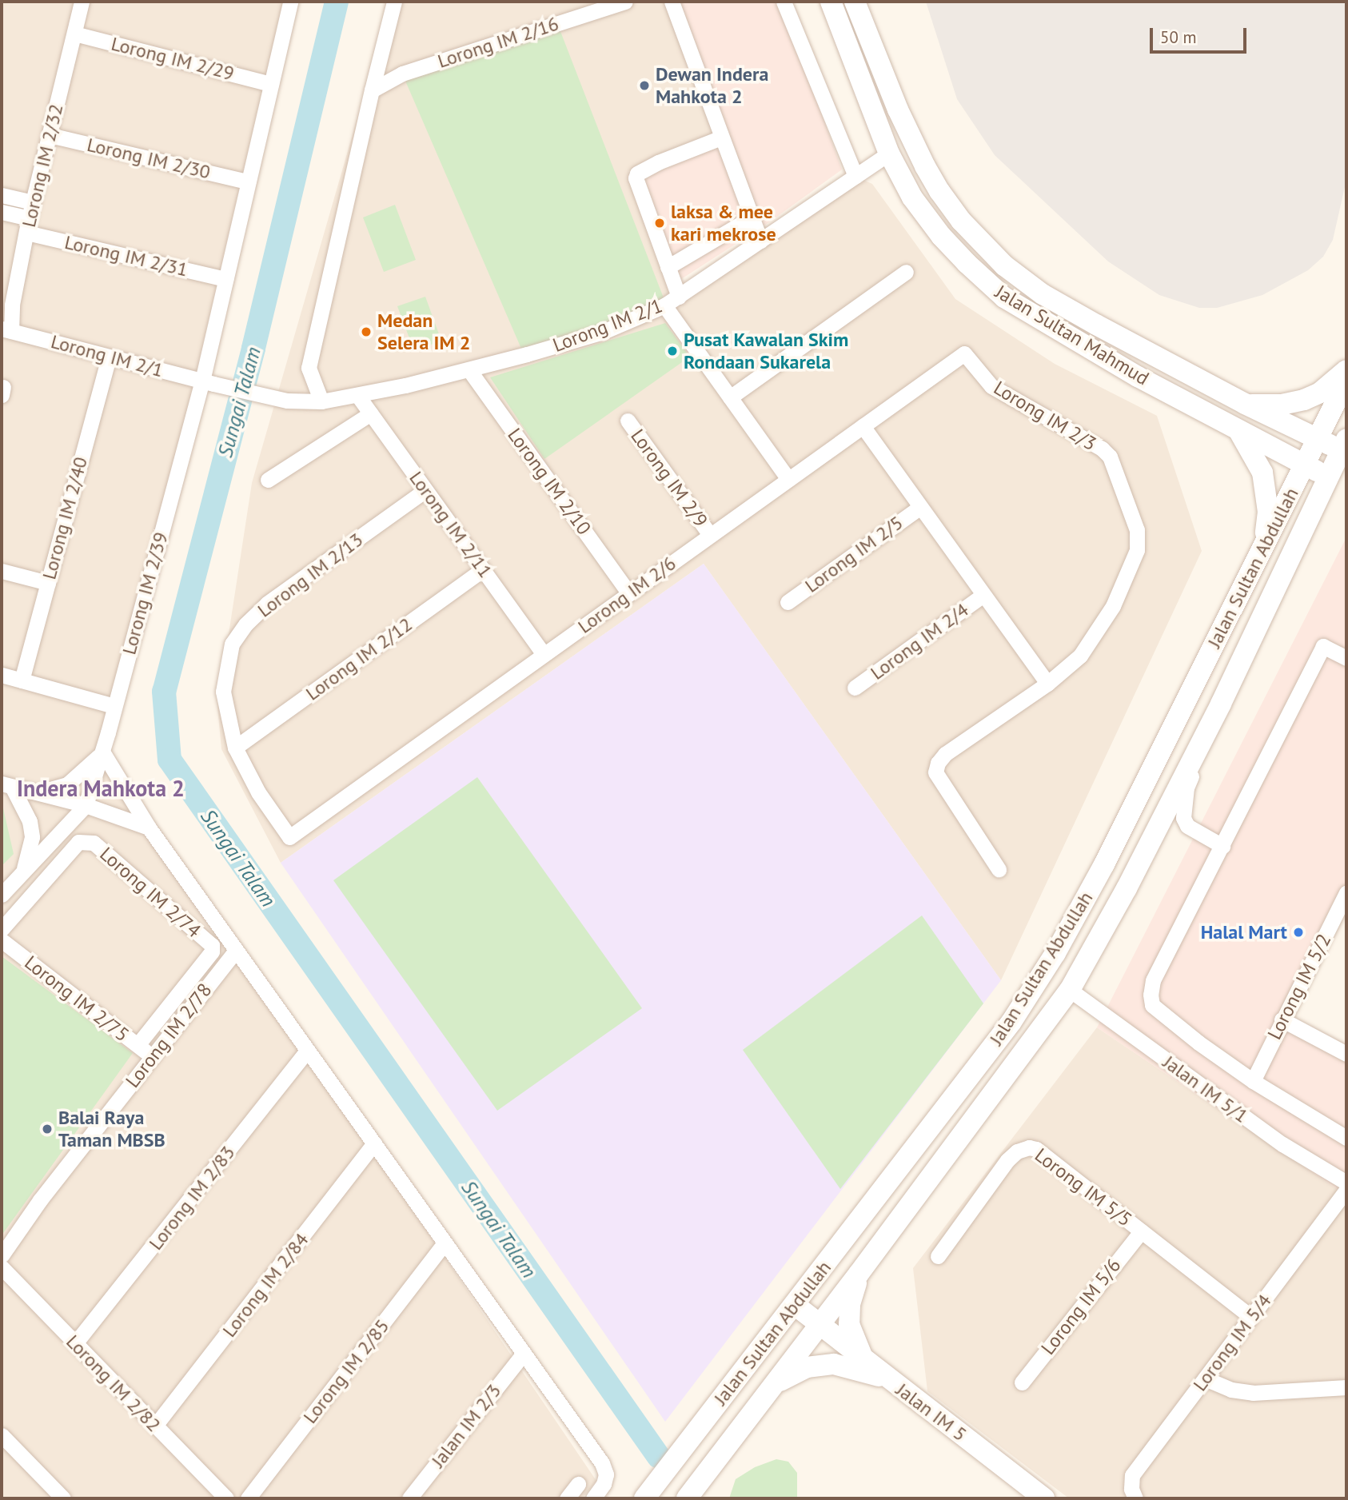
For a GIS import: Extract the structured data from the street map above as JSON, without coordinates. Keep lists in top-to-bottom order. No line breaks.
{"streets":{"main road":["Jalan Sultan Mahmud","Jalan Sultan Abdullah","Jalan IM 5"],"street":["Lorong IM 2/16","Lorong IM 2/29","Lorong IM 2/30","Lorong IM 2/32","Lorong IM 2/31","Lorong IM 2/1","Lorong IM 2/3","Lorong IM 2/9","Lorong IM 2/10","Lorong IM 2/40","Lorong IM 2/11","Lorong IM 2/5","Lorong IM 2/13","Lorong IM 2/39","Lorong IM 2/6","Lorong IM 2/4","Lorong IM 2/12","Lorong IM 2/74","Lorong IM 5/2","Lorong IM 2/75","Lorong IM 2/78","Jalan IM 5/1","Lorong IM 5/5","Lorong IM 2/83","Lorong IM 2/84","Lorong IM 5/6","Lorong IM 5/4","Lorong IM 2/85","Lorong IM 2/82","Jalan IM 2/3"]},"crossings":[["Lorong IM 2/29","Lorong IM 2/32"],["Lorong IM 2/29","Lorong IM 2/39"],["Lorong IM 2/30","Lorong IM 2/32"],["Lorong IM 2/30","Lorong IM 2/39"],["Lorong IM 2/32","Lorong IM 2/31"],["Lorong IM 2/32","Lorong IM 2/1"],["Lorong IM 2/31","Lorong IM 2/39"],["Lorong IM 2/1","Jalan Sultan Mahmud"],["Lorong IM 2/1","Lorong IM 2/10"],["Lorong IM 2/1","Lorong IM 2/40"],["Lorong IM 2/1","Lorong IM 2/11"],["Lorong IM 2/1","Lorong IM 2/39"],["Jalan Sultan Mahmud","Jalan Sultan Abdullah"],["Lorong IM 2/3","Lorong IM 2/6"],["Lorong IM 2/9","Lorong IM 2/6"],["Lorong IM 2/10","Lorong IM 2/6"],["Lorong IM 2/11","Lorong IM 2/13"],["Lorong IM 2/11","Lorong IM 2/6"],["Lorong IM 2/11","Lorong IM 2/12"],["Jalan Sultan Abdullah","Jalan IM 5/1"],["Jalan Sultan Abdullah","Jalan IM 5"],["Lorong IM 2/13","Lorong IM 2/6"],["Lorong IM 2/13","Lorong IM 2/12"],["Lorong IM 2/74","Lorong IM 2/75"],["Lorong IM 2/75","Lorong IM 2/78"],["Lorong IM 5/5","Lorong IM 5/6"],["Lorong IM 5/5","Lorong IM 5/4"],["Lorong IM 2/83","Lorong IM 2/82"],["Lorong IM 2/84","Lorong IM 2/82"]],"districts":["Indera Mahkota 2"],"water":["Sungai Talam"],"places":["Dewan Indera Mahkota 2","laksa & mee kari mekrose","Medan Selera IM 2","Pusat Kawalan Skim Rondaan Sukarela","Halal Mart","Balai Raya Taman MBSB"],"scale_bar":"50 m"}
